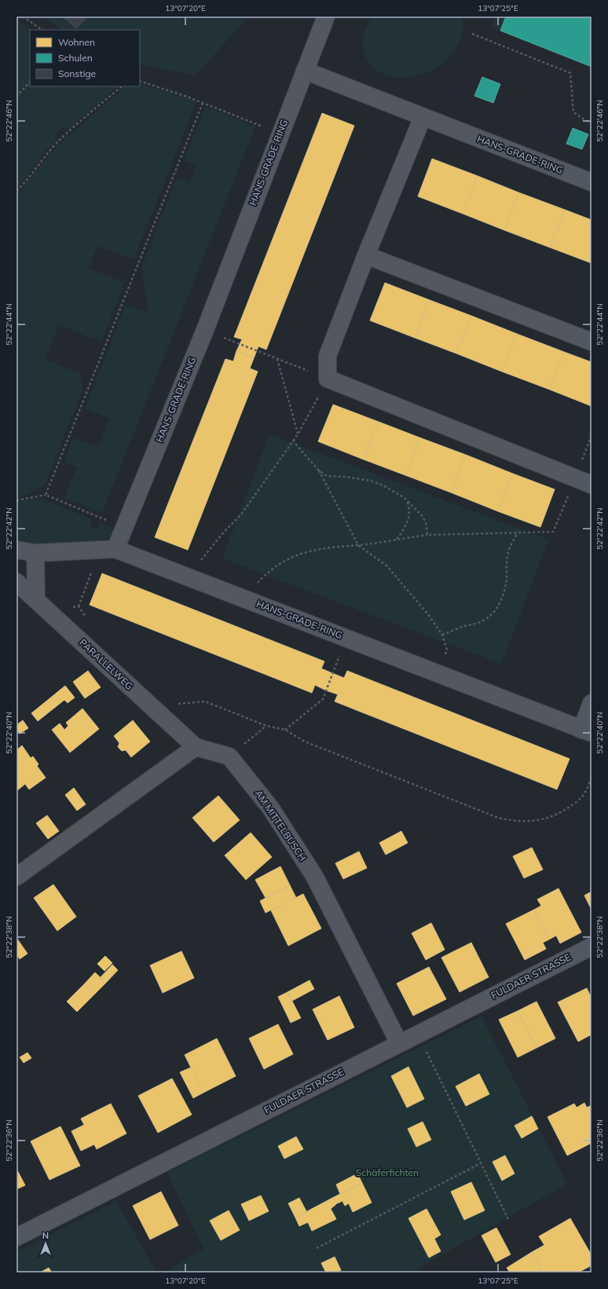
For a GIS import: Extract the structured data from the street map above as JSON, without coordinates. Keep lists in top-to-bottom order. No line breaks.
{"streets":{"street":["HANS-GRADE-RING","PARALLELWEG","AM MITTELBUSCH","FULDAER STRASSE"]},"crossings":[["AM MITTELBUSCH","FULDAER STRASSE"]],"parks":["Schäferfichten"],"legend":["Wohnen","Schulen","Sonstige"],"north":"top","coordinates":["13°07'20\"E","13°07'25\"E","52°22'46\"N","52°22'44\"N","52°22'42\"N","52°22'40\"N","52°22'38\"N","52°22'36\"N"]}
